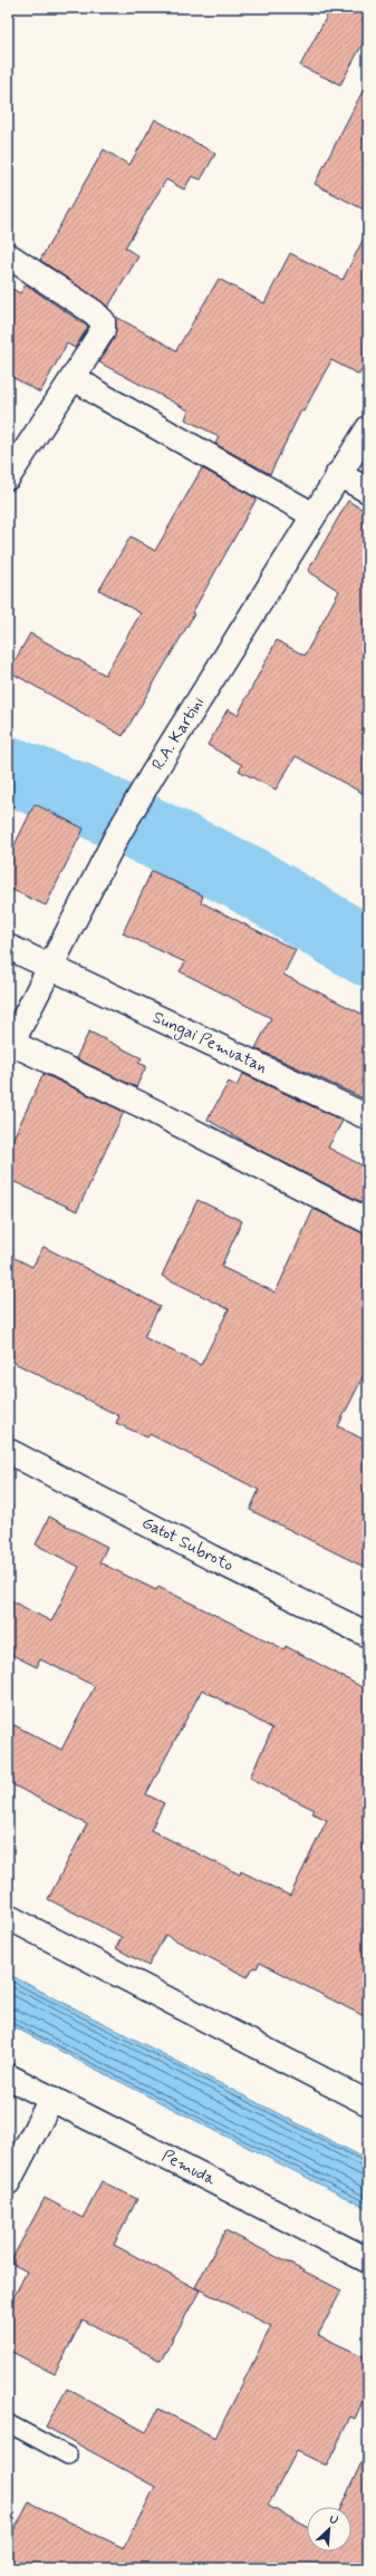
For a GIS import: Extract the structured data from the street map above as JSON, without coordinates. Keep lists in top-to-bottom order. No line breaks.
{"streets":{"street":["R.A. Kartini","Sungai Pemuatan","Gatot Subroto","Pemuda"]},"crossings":[["R.A. Kartini","Sungai Pemuatan"]],"north":"top right"}
